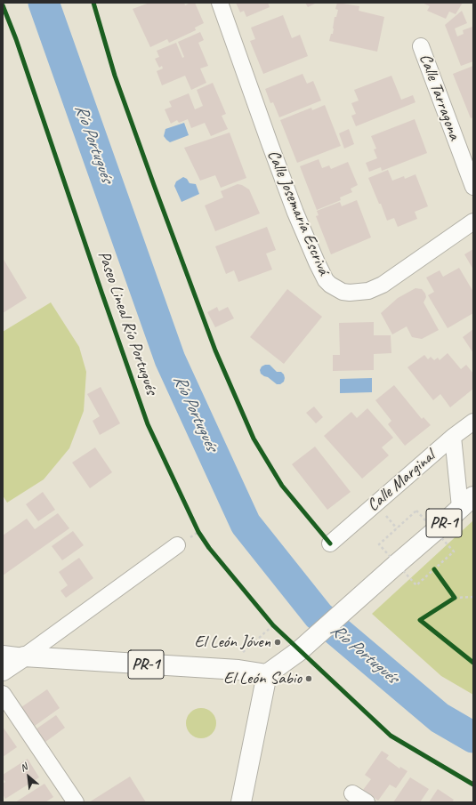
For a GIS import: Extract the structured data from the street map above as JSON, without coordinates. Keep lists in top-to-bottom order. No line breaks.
{"streets":{"main road":["PR-1"],"street":["Calle Tarragona","Calle Josemaría Escrivá","Calle Marginal"],"cycle path":["Paseo Lineal Río Portugués"]},"water":["Río Portugués"],"places":["El León Jóven","El León Sabio"],"north":"top left"}
